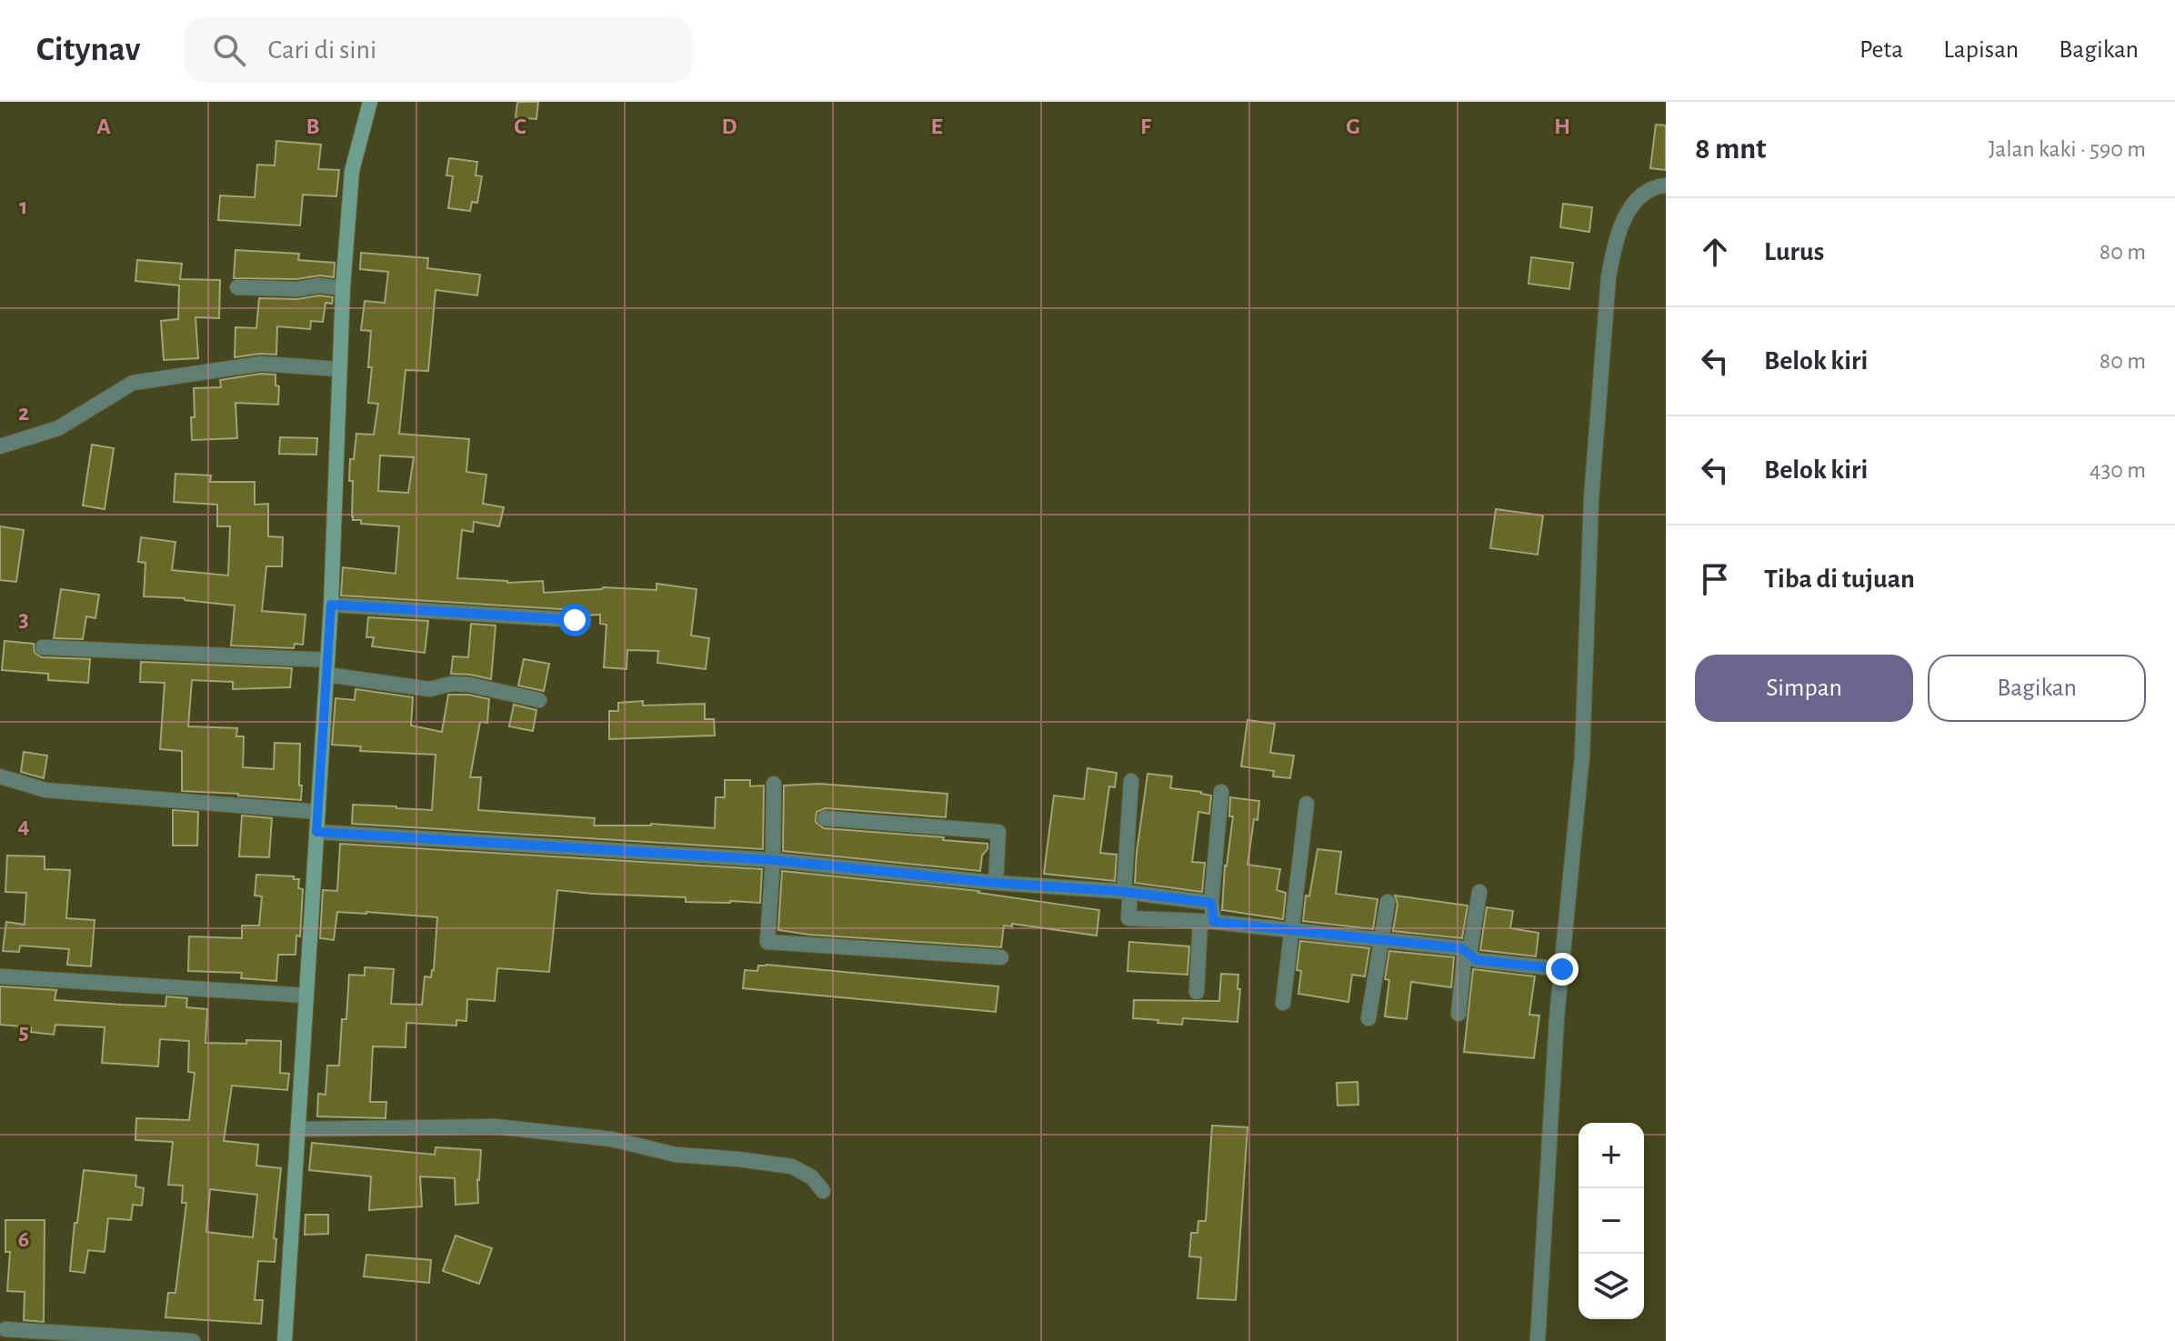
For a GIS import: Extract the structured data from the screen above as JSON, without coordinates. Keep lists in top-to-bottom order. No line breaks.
{"page":{"header":"Citynav","search":"Cari di sini","nav":["Peta","Lapisan","Bagikan"],"heading":["8 mnt","Jalan kaki · 590 m"],"list":[["Lurus","80 m"],["Belok kiri","80 m"],["Belok kiri","430 m"],"Tiba di tujuan"],"buttons":["Simpan","Bagikan"],"map_buttons":["+","−"]},"grid":{"columns":["A","B","C","D","E","F","G","H"],"rows":["1","2","3","4","5","6"]}}
